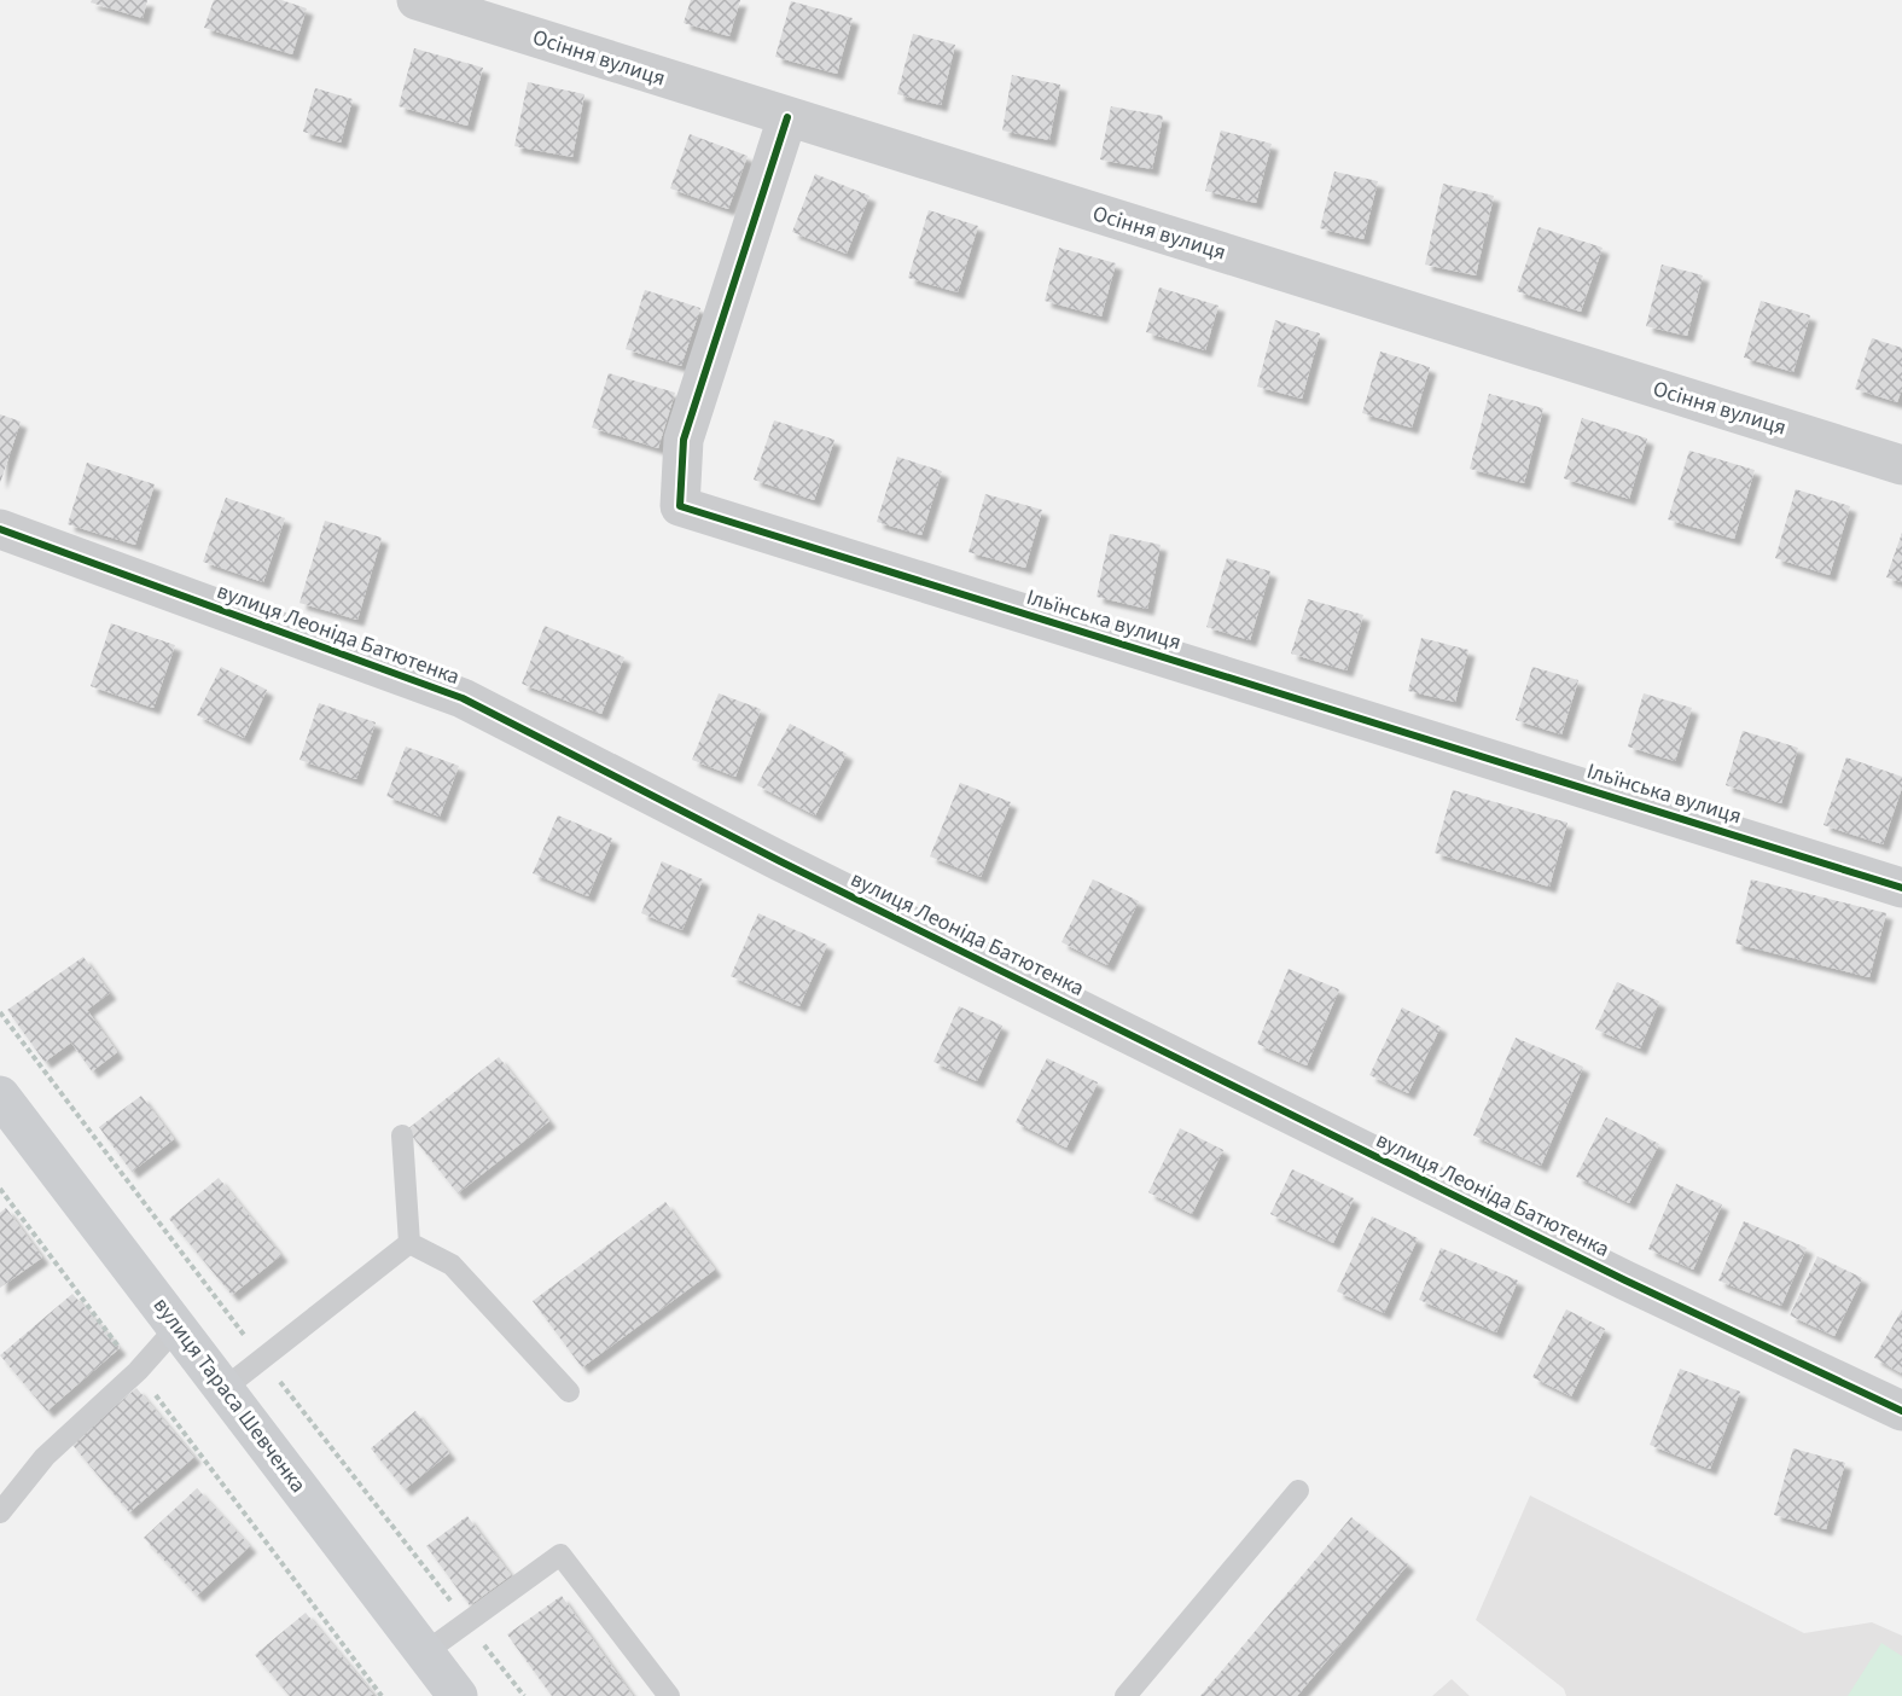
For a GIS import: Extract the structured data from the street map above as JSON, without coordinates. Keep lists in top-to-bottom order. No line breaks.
{"streets":{"main road":["вулиця Тараса Шевченка"],"street":["Осіння вулиця","Ільїнська вулиця","вулиця Леоніда Батютенка"]},"crossings":[["Осіння вулиця","Ільїнська вулиця"]]}
